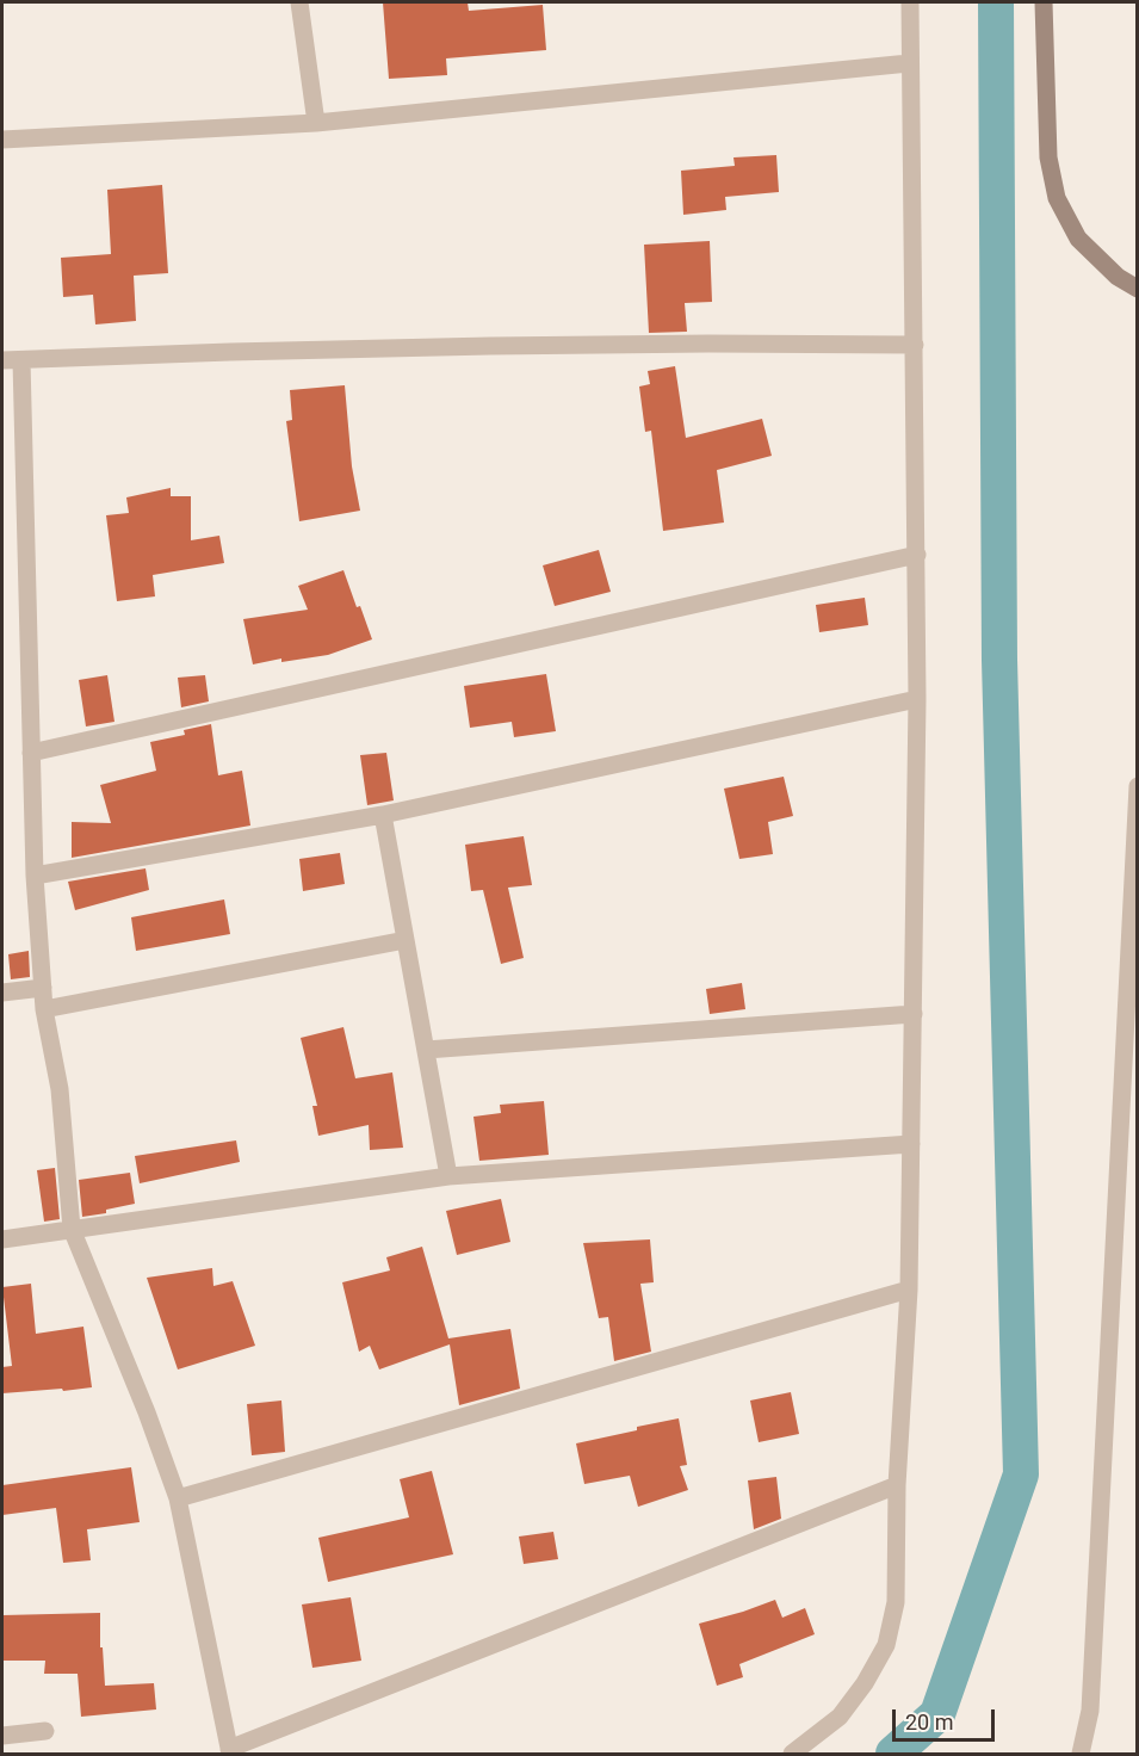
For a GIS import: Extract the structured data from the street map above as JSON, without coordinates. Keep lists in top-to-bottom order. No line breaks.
{"scale_bar":"20 m"}
